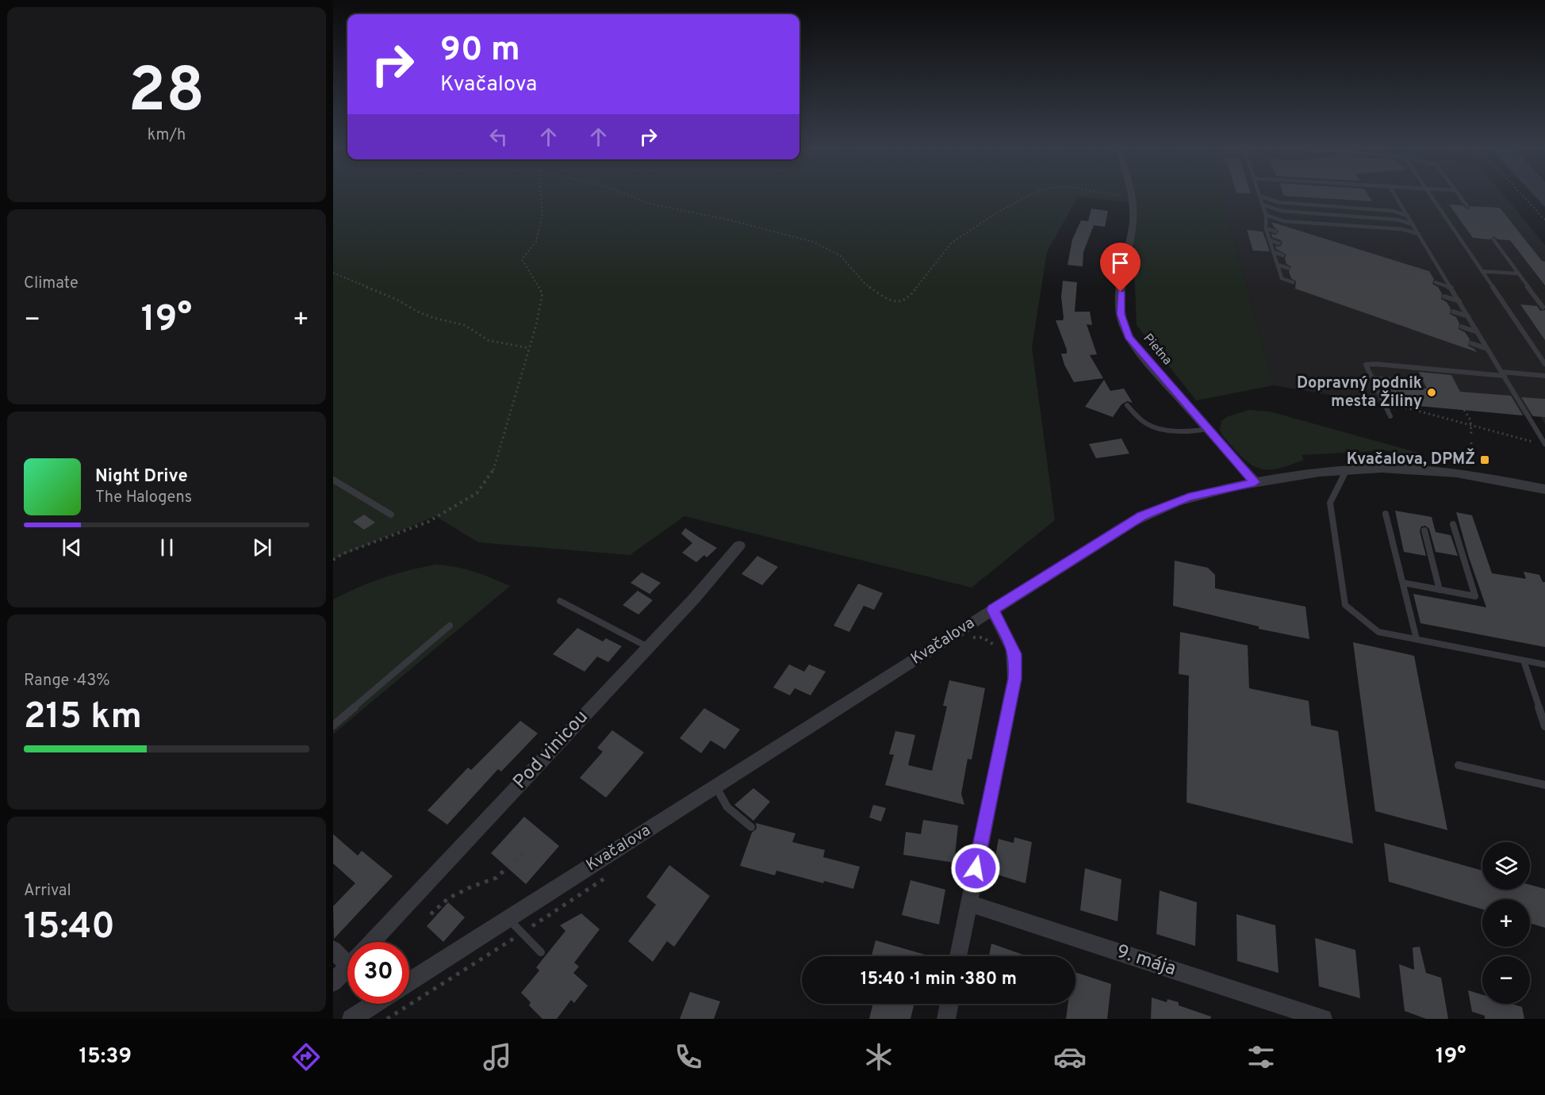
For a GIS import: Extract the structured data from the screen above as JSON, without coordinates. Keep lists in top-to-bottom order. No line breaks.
{"streets":{"street":["Pietna","Kvačalova","Pod vinicou","9. mája"]},"crossings":[["Pietna","Kvačalova"]],"places":{"other":["Dopravný podnik mesta Žiliny"],"transit":["Kvačalova, DPMŽ"]},"page":{"tile":[["28","km/h"],"Climate",["Range · 43%","215 km"],["Arrival","15:40"]],"turn":["90 m","Kvačalova"],"heat":["−","19°","+"],"song":["Night Drive","The Halogens"],"map_buttons":["+","−"],"limit":"30","trip":"15:40 · 1 min · 380 m","tabs":["15:39","19°"]}}
